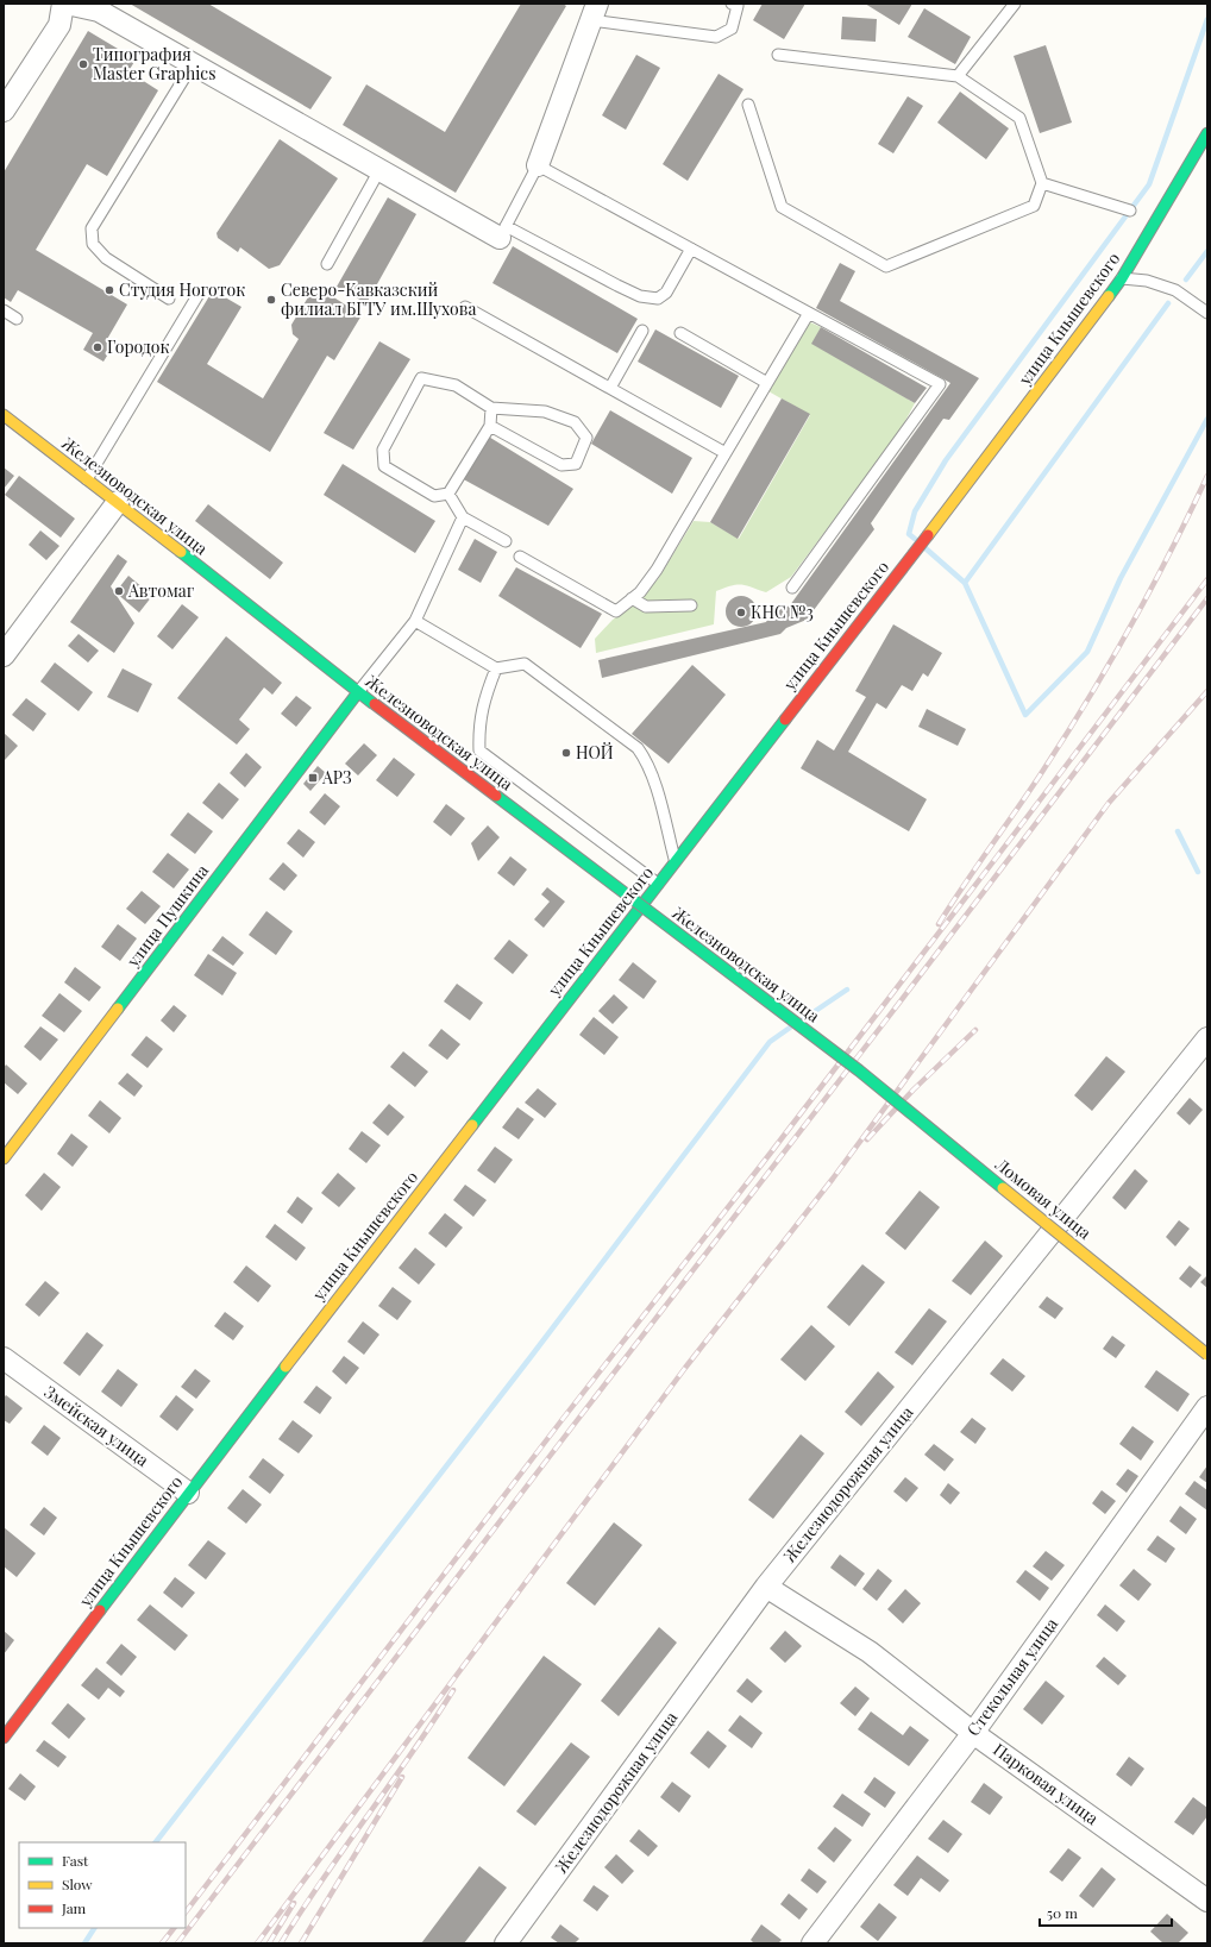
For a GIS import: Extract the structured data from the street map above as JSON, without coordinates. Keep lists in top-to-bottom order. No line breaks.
{"streets":{"main road":["улица Кнышевского","Железноводская улица","улица Пушкина","Ломовая улица"],"street":["Змейская улица","Железнодорожная улица","Стекольная улица","Парковая улица"]},"crossings":[["улица Кнышевского","Змейская улица"],["Железноводская улица","улица Пушкина"],["Железноводская улица","Ломовая улица"],["Железнодорожная улица","Парковая улица"],["Стекольная улица","Парковая улица"]],"places":{"other":["Типография Master Graphics","Студия Ноготок","Северо-Кавказский филиал БГТУ им.Шухова","Городок","Автомаг","КНС №3","НОЙ"],"transit":["АРЗ"]},"legend":["Fast","Slow","Jam"],"scale_bar":"50 m"}
